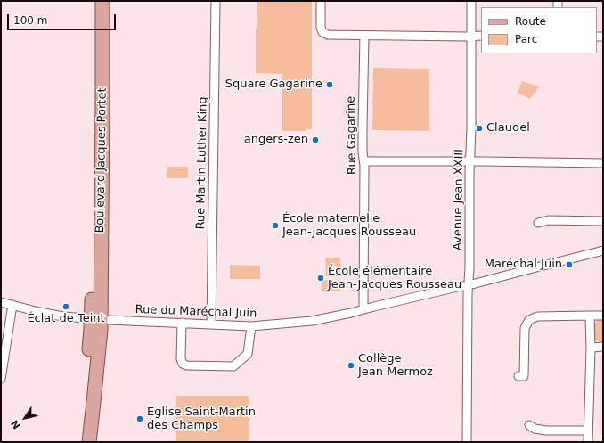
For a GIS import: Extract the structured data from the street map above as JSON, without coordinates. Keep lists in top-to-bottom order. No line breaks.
{"streets":{"main road":["Boulevard Jacques Portet"],"street":["Rue Gagarine","Rue Martin Luther King","Avenue Jean XXIII","Rue du Maréchal Juin"]},"crossings":[["Rue Gagarine","Rue du Maréchal Juin"],["Boulevard Jacques Portet","Rue du Maréchal Juin"],["Rue Martin Luther King","Rue du Maréchal Juin"],["Avenue Jean XXIII","Rue du Maréchal Juin"]],"places":["Square Gagarine","Claudel","angers-zen","École maternelle Jean-Jacques Rousseau","Maréchal Juin","École élémentaire Jean-Jacques Rousseau","Éclat de Teint","Collège Jean Mermoz","Église Saint-Martin des Champs"],"legend":["Route","Parc"],"scale_bar":"100 m","north":"bottom left"}
